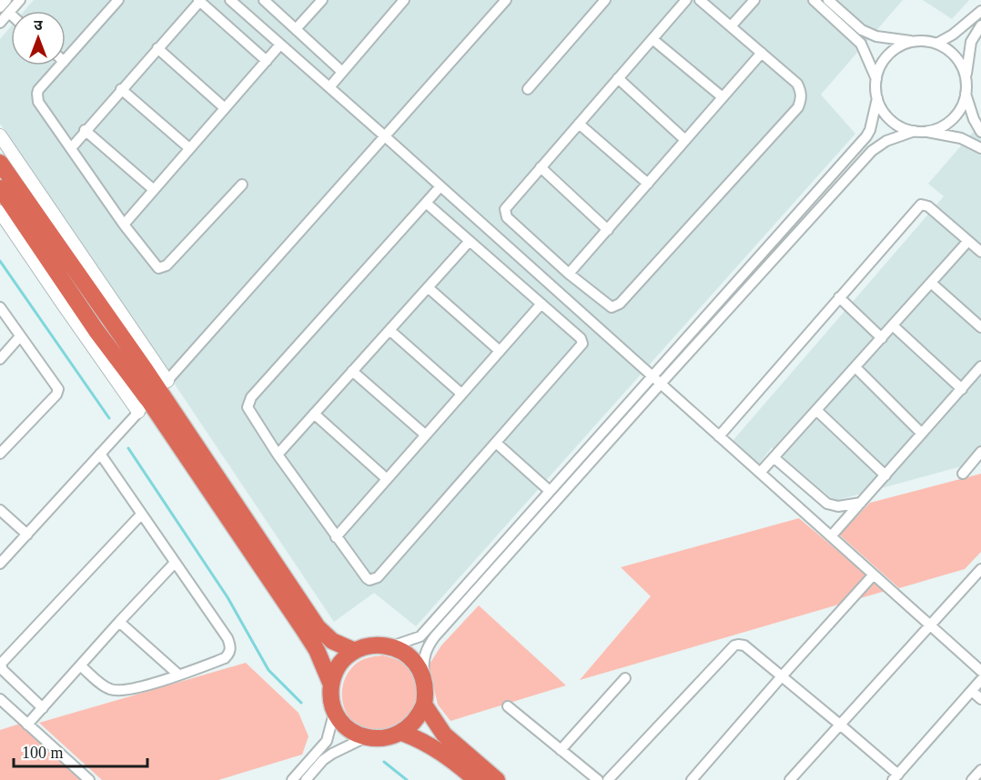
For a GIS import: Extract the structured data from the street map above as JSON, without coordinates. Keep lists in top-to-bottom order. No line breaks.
{"scale_bar":"100 m","north":"top"}
